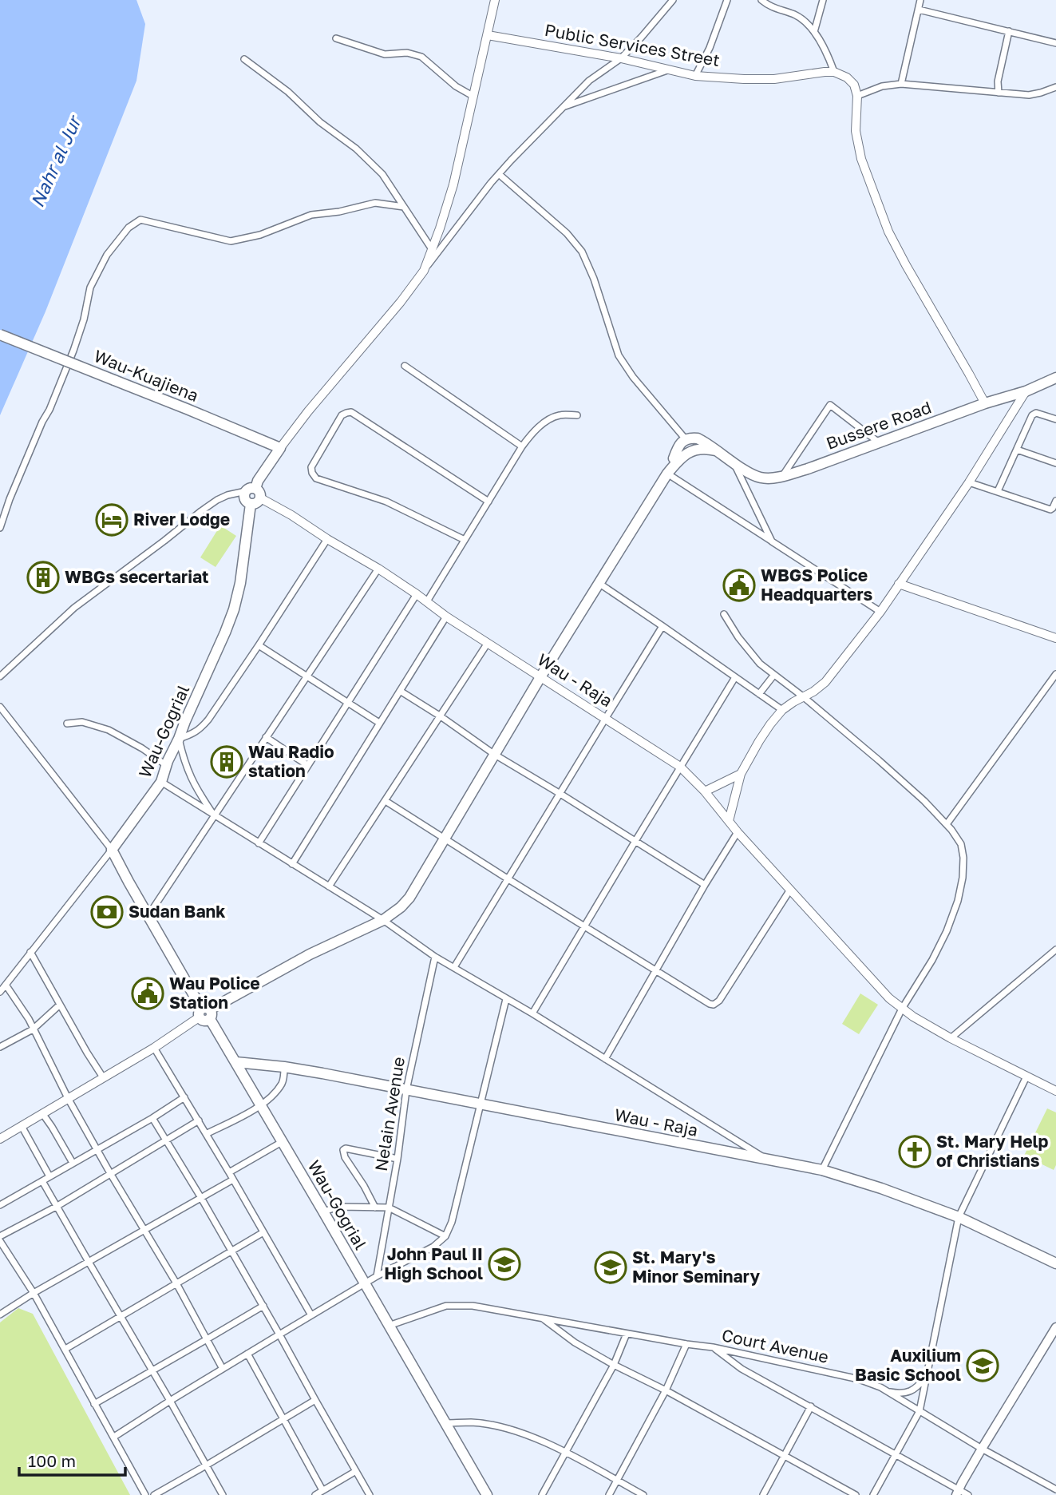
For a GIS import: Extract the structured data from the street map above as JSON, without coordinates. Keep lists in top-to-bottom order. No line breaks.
{"streets":{"main road":["Wau-Kuajiena","Bussere Road","Wau - Raja","Wau-Gogrial"],"street":["Public Services Street","Nelain Avenue","Court Avenue"]},"crossings":[["Wau - Raja","Wau-Gogrial"],["Wau - Raja","Nelain Avenue"],["Wau-Gogrial","Court Avenue"]],"water":["Nahr al Jur"],"places":{"hotel":["River Lodge"],"building":["WBGs secertariat","Wau Radio station"],"public building":["WBGS Police Headquarters","Wau Police Station"],"bank":["Sudan Bank"],"church":["St. Mary Help of Christians"],"school or university":["John Paul II High School","St. Mary's Minor Seminary","Auxilium Basic School"]},"scale_bar":"100 m"}
